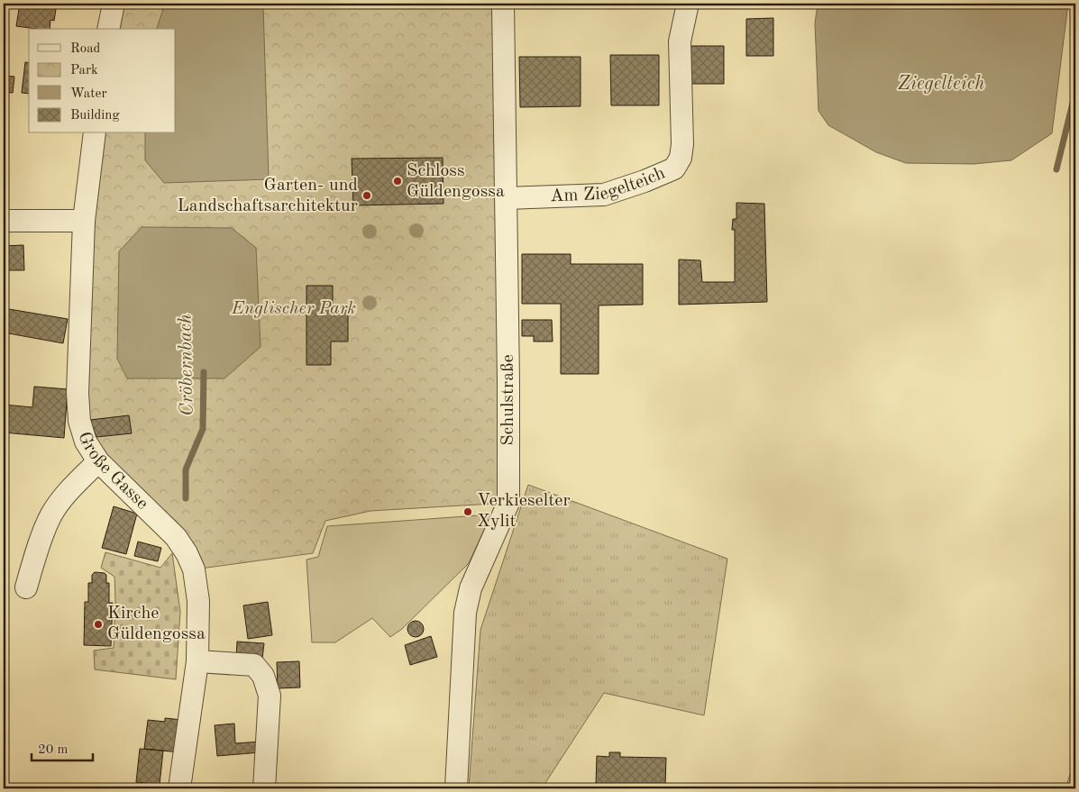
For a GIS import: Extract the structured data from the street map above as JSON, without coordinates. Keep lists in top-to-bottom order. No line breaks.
{"streets":{"street":["Am Ziegelteich","Schulstraße","Große Gasse"]},"crossings":[["Am Ziegelteich","Schulstraße"]],"water":["Ziegelteich","Cröbernbach"],"parks":["Englischer Park"],"places":["Schloss Güldengossa","Garten- und Landschaftsarchitektur","Verkieselter Xylit","Kirche Güldengossa"],"legend":["Road","Park","Water","Building"],"scale_bar":"20 m"}
